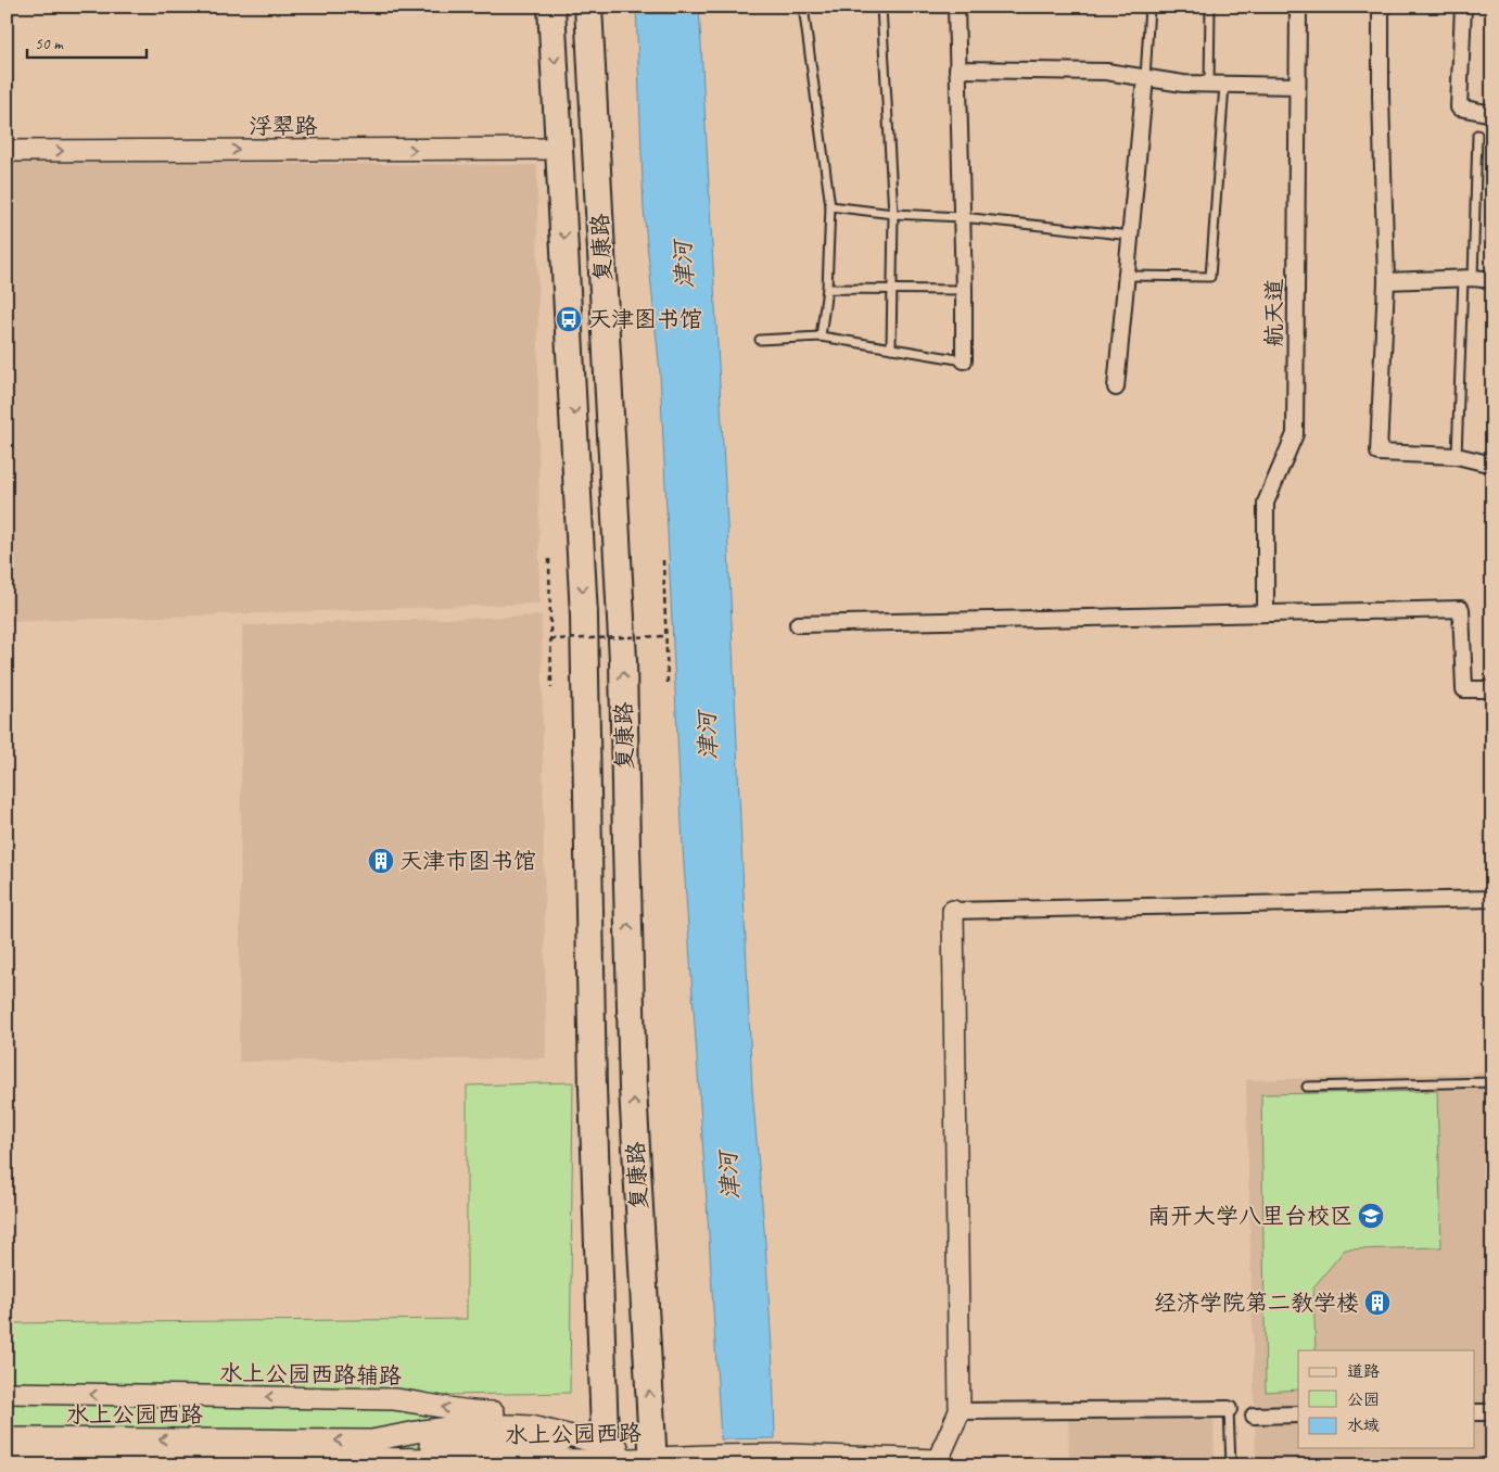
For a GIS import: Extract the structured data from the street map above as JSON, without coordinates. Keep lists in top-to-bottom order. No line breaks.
{"streets":{"highway":["复康路"],"street":["浮翠路","航天道","水上公园西路辅路","水上公园西路"]},"crossings":[["浮翠路","复康路"],["复康路","水上公园西路辅路"],["复康路","水上公园西路"],["水上公园西路辅路","水上公园西路"]],"one_way":["浮翠路","水上公园西路辅路"],"water":["津河"],"places":{"bus stop":["天津图书馆"],"building":["天津市图书馆","经济学院第二教学楼"],"school or university":["南开大学八里台校区"]},"legend":["道路","公园","水域"],"scale_bar":"50 m"}
